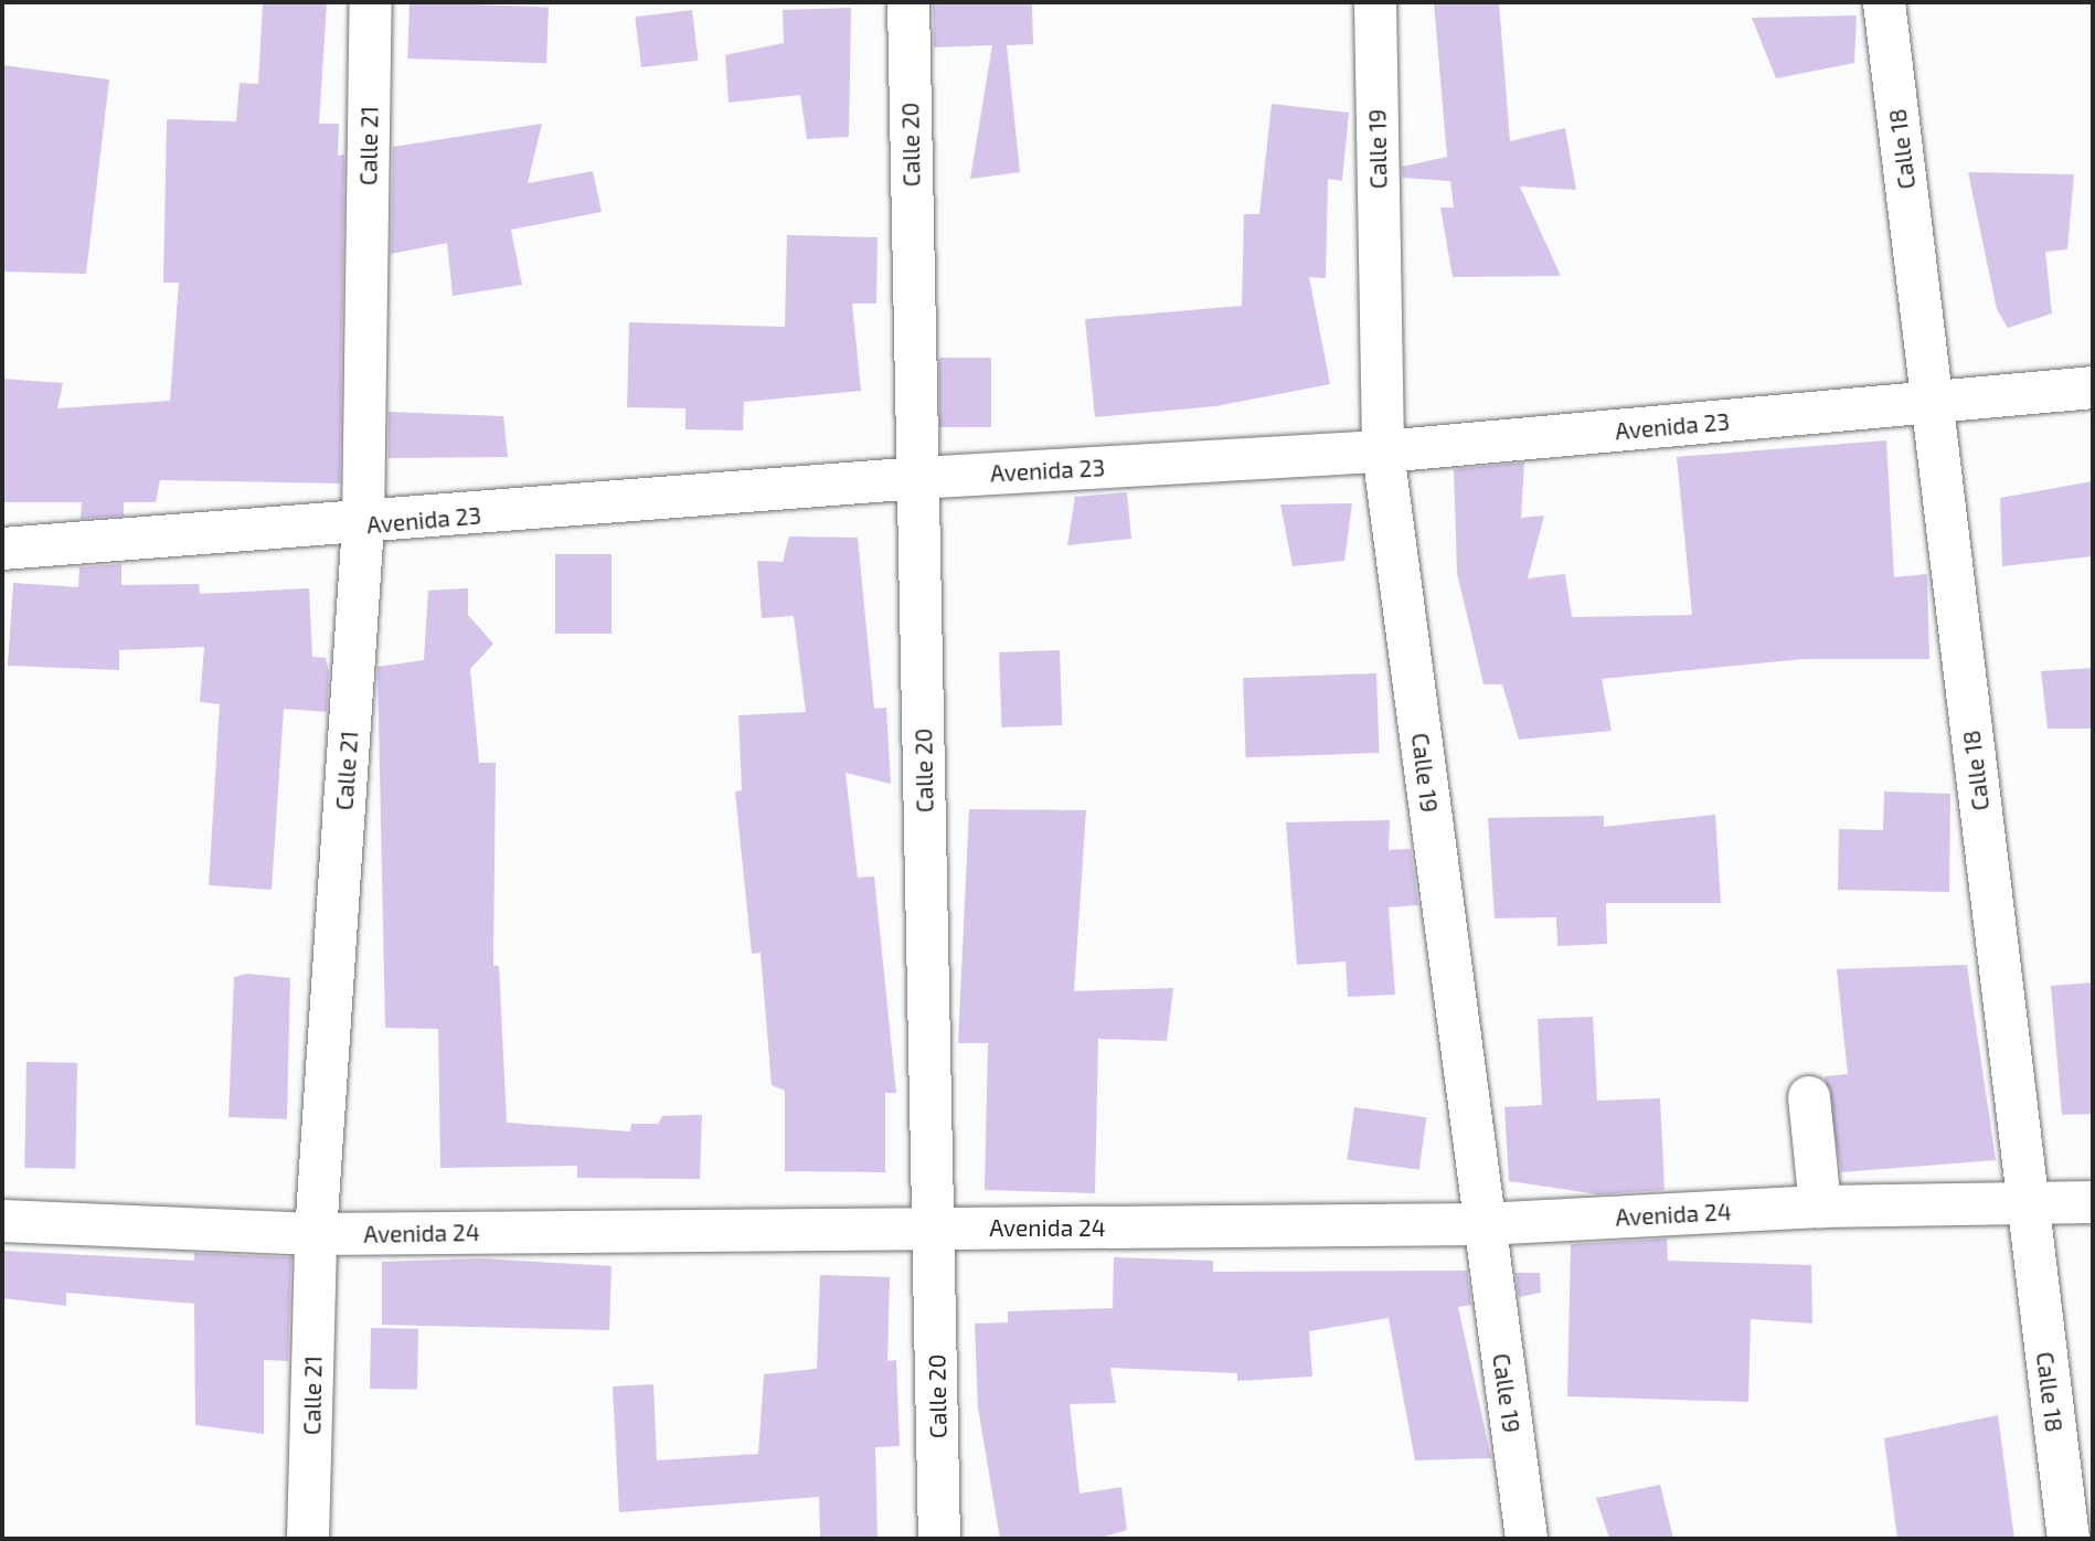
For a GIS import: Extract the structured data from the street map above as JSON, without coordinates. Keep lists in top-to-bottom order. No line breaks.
{"streets":{"street":["Calle 20","Calle 21","Calle 19","Calle 18","Avenida 23","Avenida 24"]},"crossings":[["Calle 20","Avenida 23"],["Calle 20","Avenida 24"],["Calle 21","Avenida 23"],["Calle 21","Avenida 24"],["Calle 19","Avenida 23"],["Calle 19","Avenida 24"],["Calle 18","Avenida 23"],["Calle 18","Avenida 24"]]}
